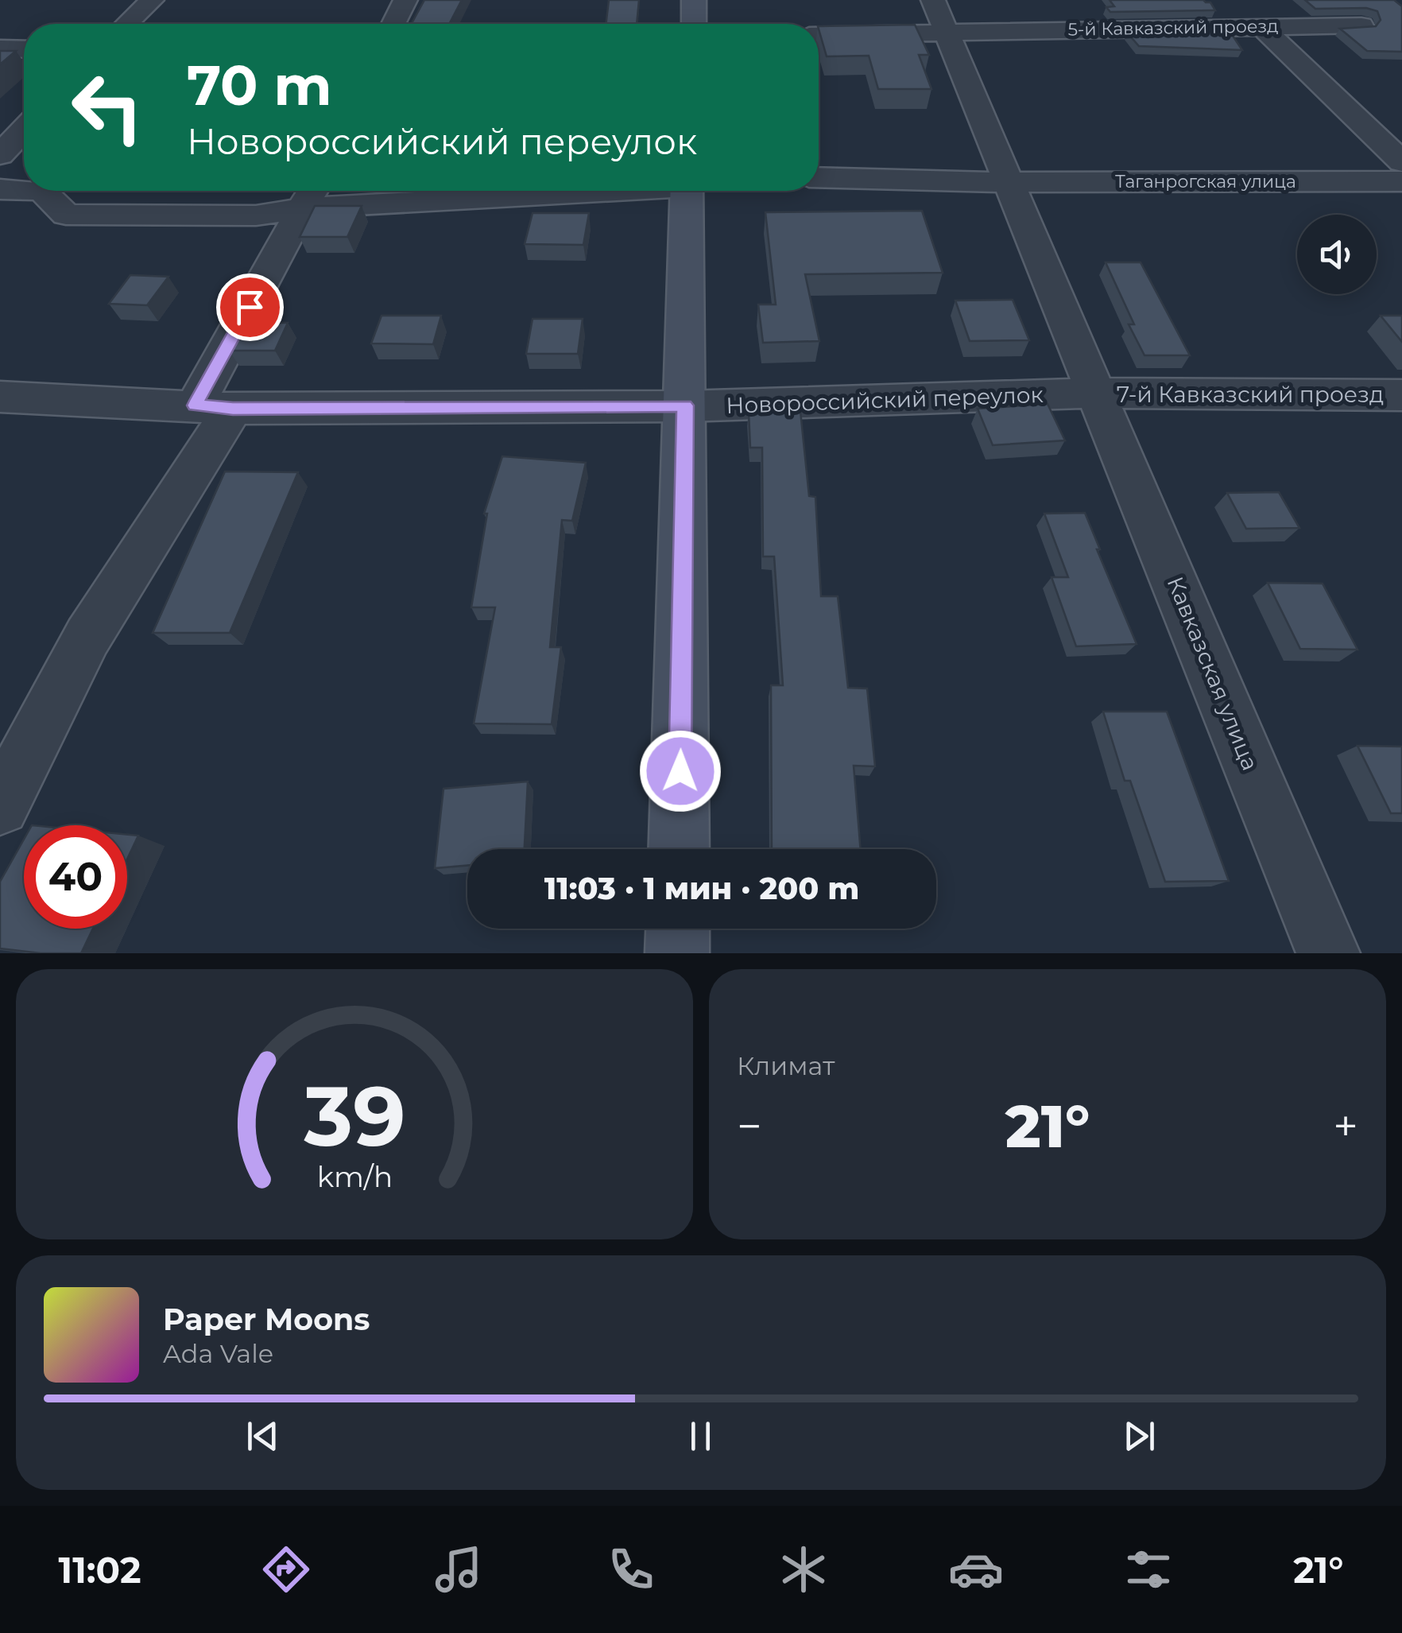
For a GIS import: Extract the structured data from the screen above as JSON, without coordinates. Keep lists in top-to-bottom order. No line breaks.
{"streets":{"street":["5-й Кавказский проезд","Таганрогская улица","7-й Кавказский проезд","Новороссийский переулок","Кавказская улица"]},"crossings":[["5-й Кавказский проезд","Кавказская улица"],["Таганрогская улица","Кавказская улица"],["7-й Кавказский проезд","Новороссийский переулок"],["7-й Кавказский проезд","Кавказская улица"],["Новороссийский переулок","Кавказская улица"]],"page":{"turn":["70 m","Новороссийский переулок"],"limit":"40","trip":"11:03 · 1 мин · 200 m","tile":"Климат","heat":["−","21°","+"],"song":["Paper Moons","Ada Vale"],"tabs":["11:02","21°"],"gauge":["39","km/h"]}}
